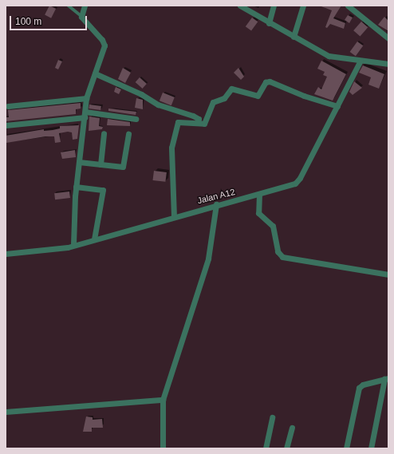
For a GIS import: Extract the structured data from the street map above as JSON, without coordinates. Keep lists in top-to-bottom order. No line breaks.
{"streets":{"street":["Jalan A12"]},"scale_bar":"100 m"}
